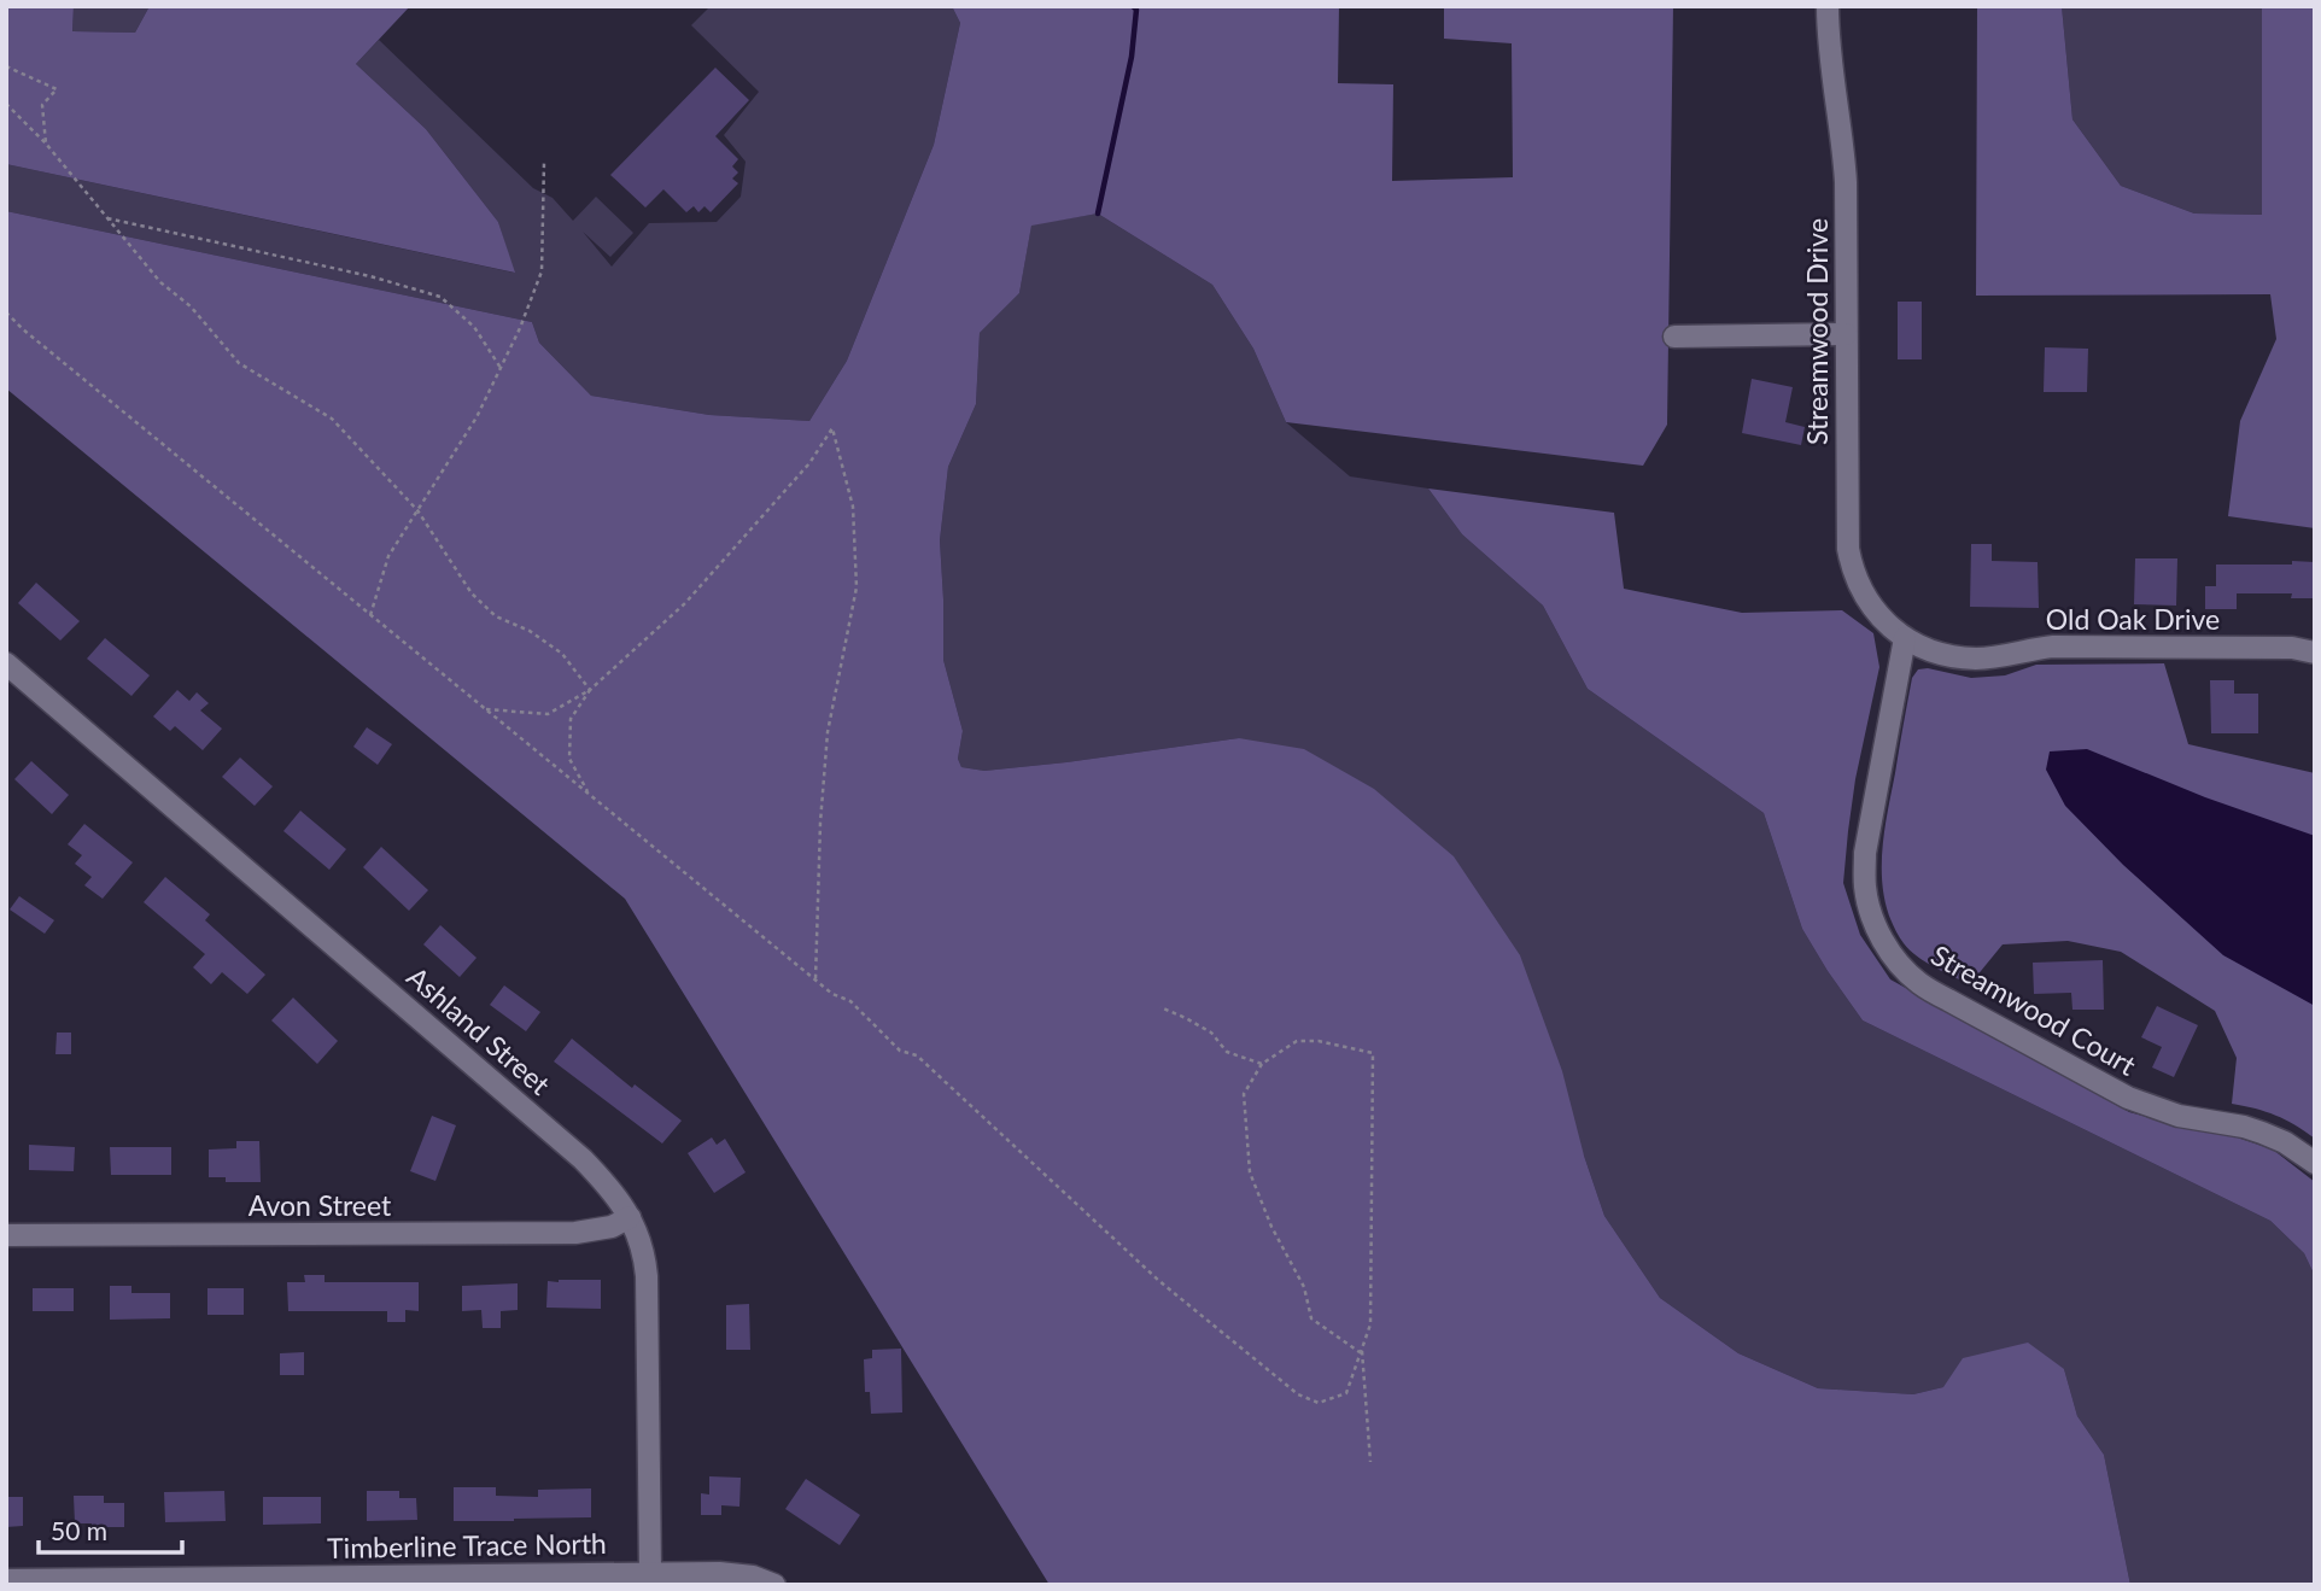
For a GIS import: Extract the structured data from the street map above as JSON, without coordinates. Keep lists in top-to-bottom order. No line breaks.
{"streets":{"street":["Streamwood Drive","Old Oak Drive","Streamwood Court","Ashland Street","Avon Street","Timberline Trace North"]},"crossings":[["Streamwood Drive","Old Oak Drive"],["Streamwood Drive","Streamwood Court"],["Old Oak Drive","Streamwood Court"],["Ashland Street","Avon Street"],["Ashland Street","Timberline Trace North"]],"scale_bar":"50 m"}
